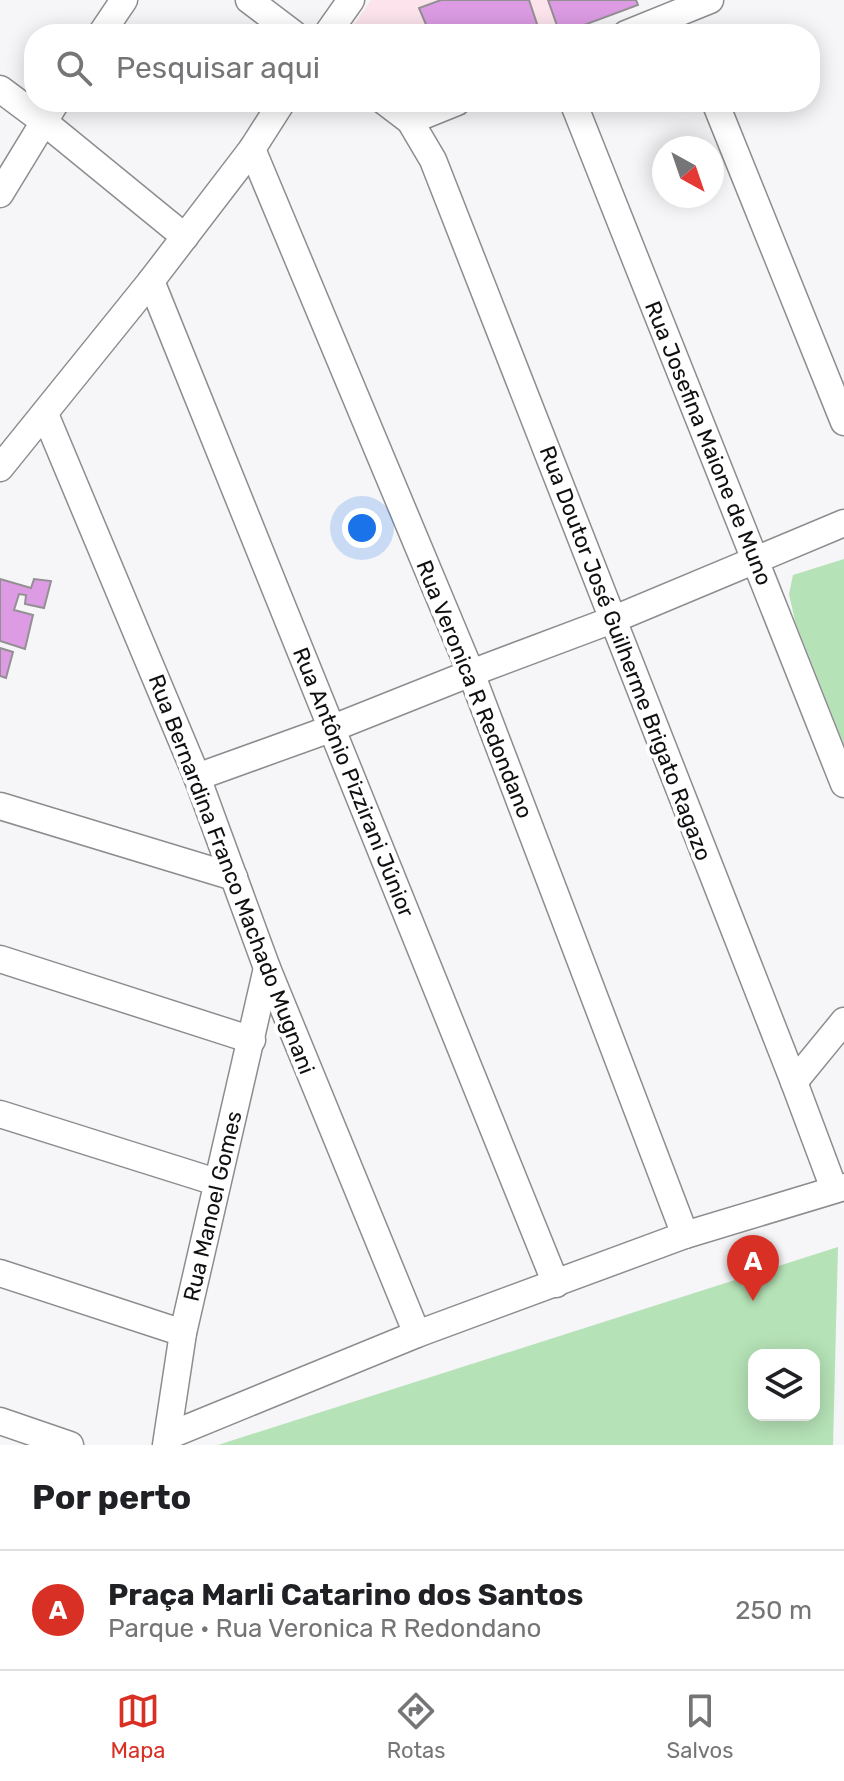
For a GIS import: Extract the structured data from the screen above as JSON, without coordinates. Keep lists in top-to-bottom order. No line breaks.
{"streets":{"street":["Rua Josefina Maione de Muno","Rua Doutor José Guilherme Brigato Ragazo","Rua Veronica R Redondano","Rua Antônio Pizzirani Júnior","Rua Bernardina Franco Machado Mugnani","Rua Manoel Gomes"]},"crossings":[["Rua Bernardina Franco Machado Mugnani","Rua Manoel Gomes"]],"north":"bottom right","page":{"search":"Pesquisar aqui","pins":"A","heading":"Por perto","list":[{"mark":"A","name":"Praça Marli Catarino dos Santos","note":"Parque · Rua Veronica R Redondano","value":"250 m"}],"nav":["Mapa","Rotas","Salvos"]}}
